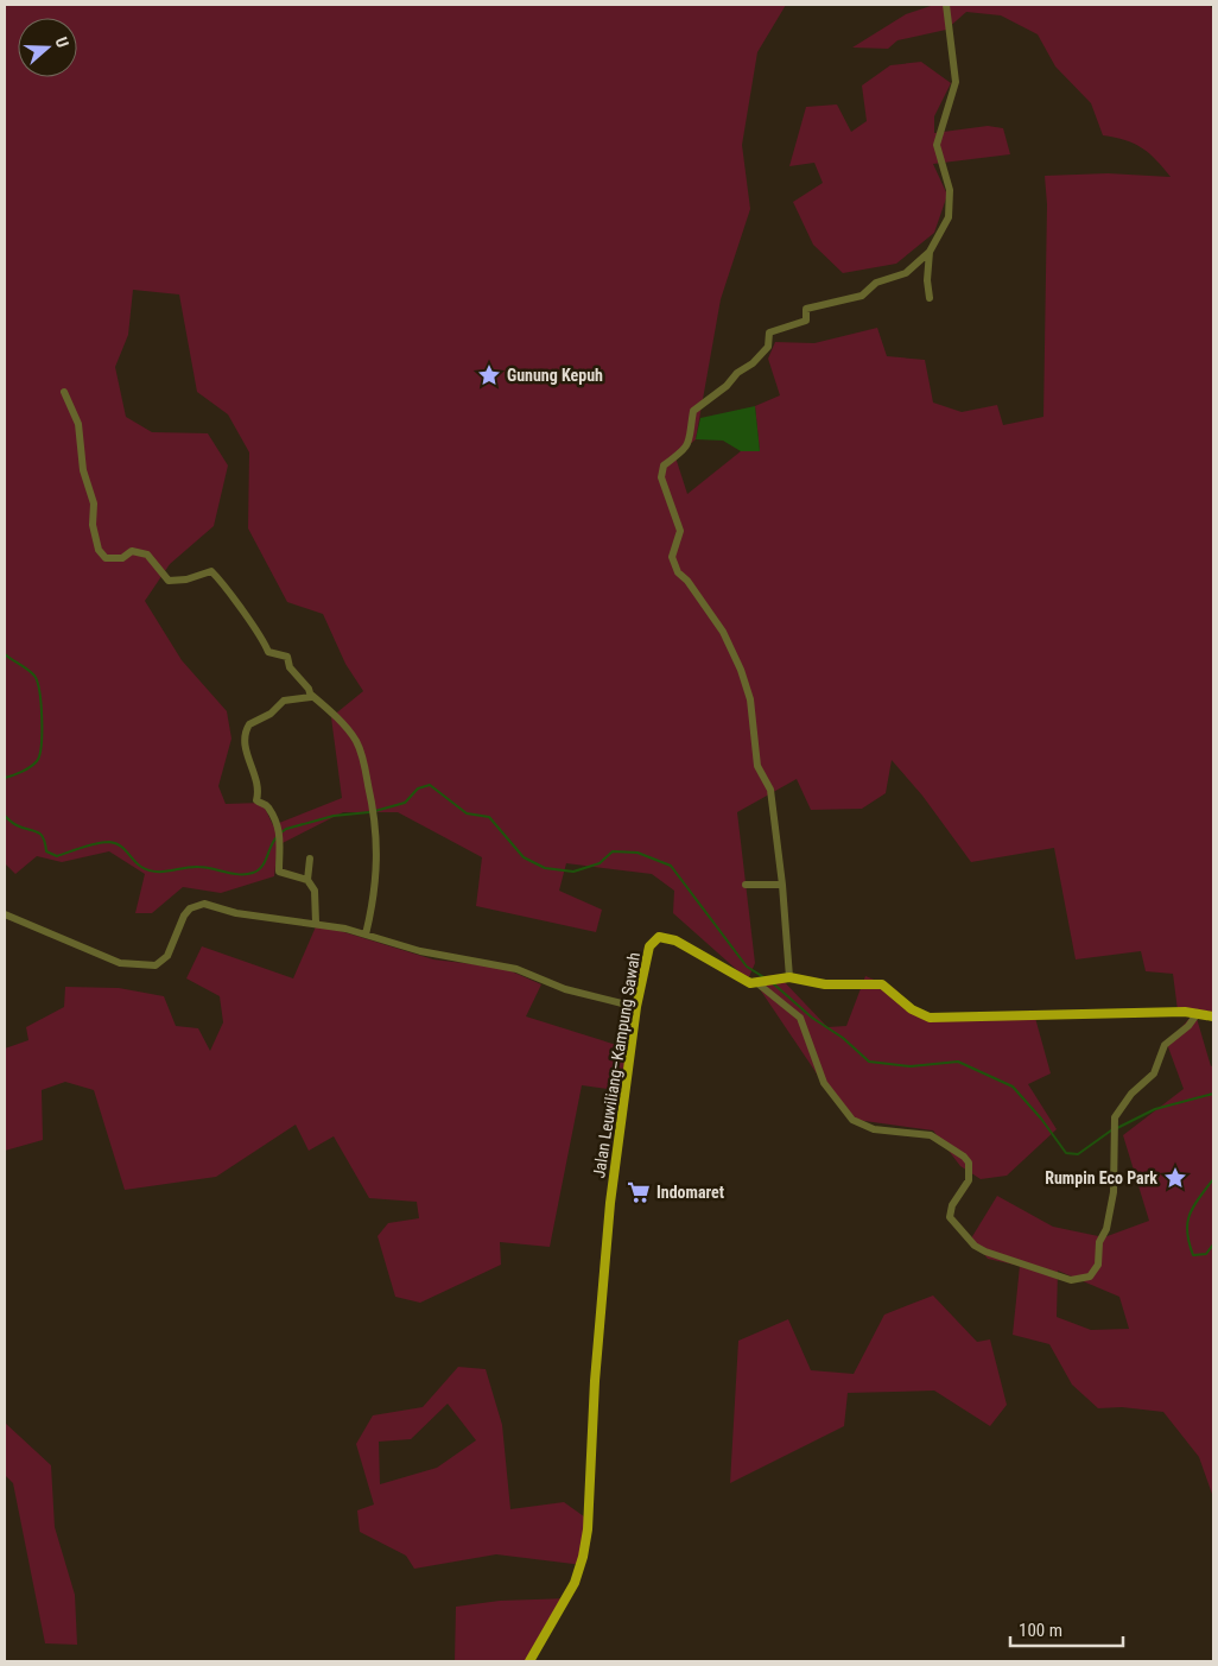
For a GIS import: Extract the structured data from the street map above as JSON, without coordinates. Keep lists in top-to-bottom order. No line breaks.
{"streets":{"main road":["Jalan Leuwiliang–Kampung Sawah"]},"places":{"place":["Gunung Kepuh","Rumpin Eco Park"],"supermarket":["Indomaret"]},"scale_bar":"100 m","north":"right"}
